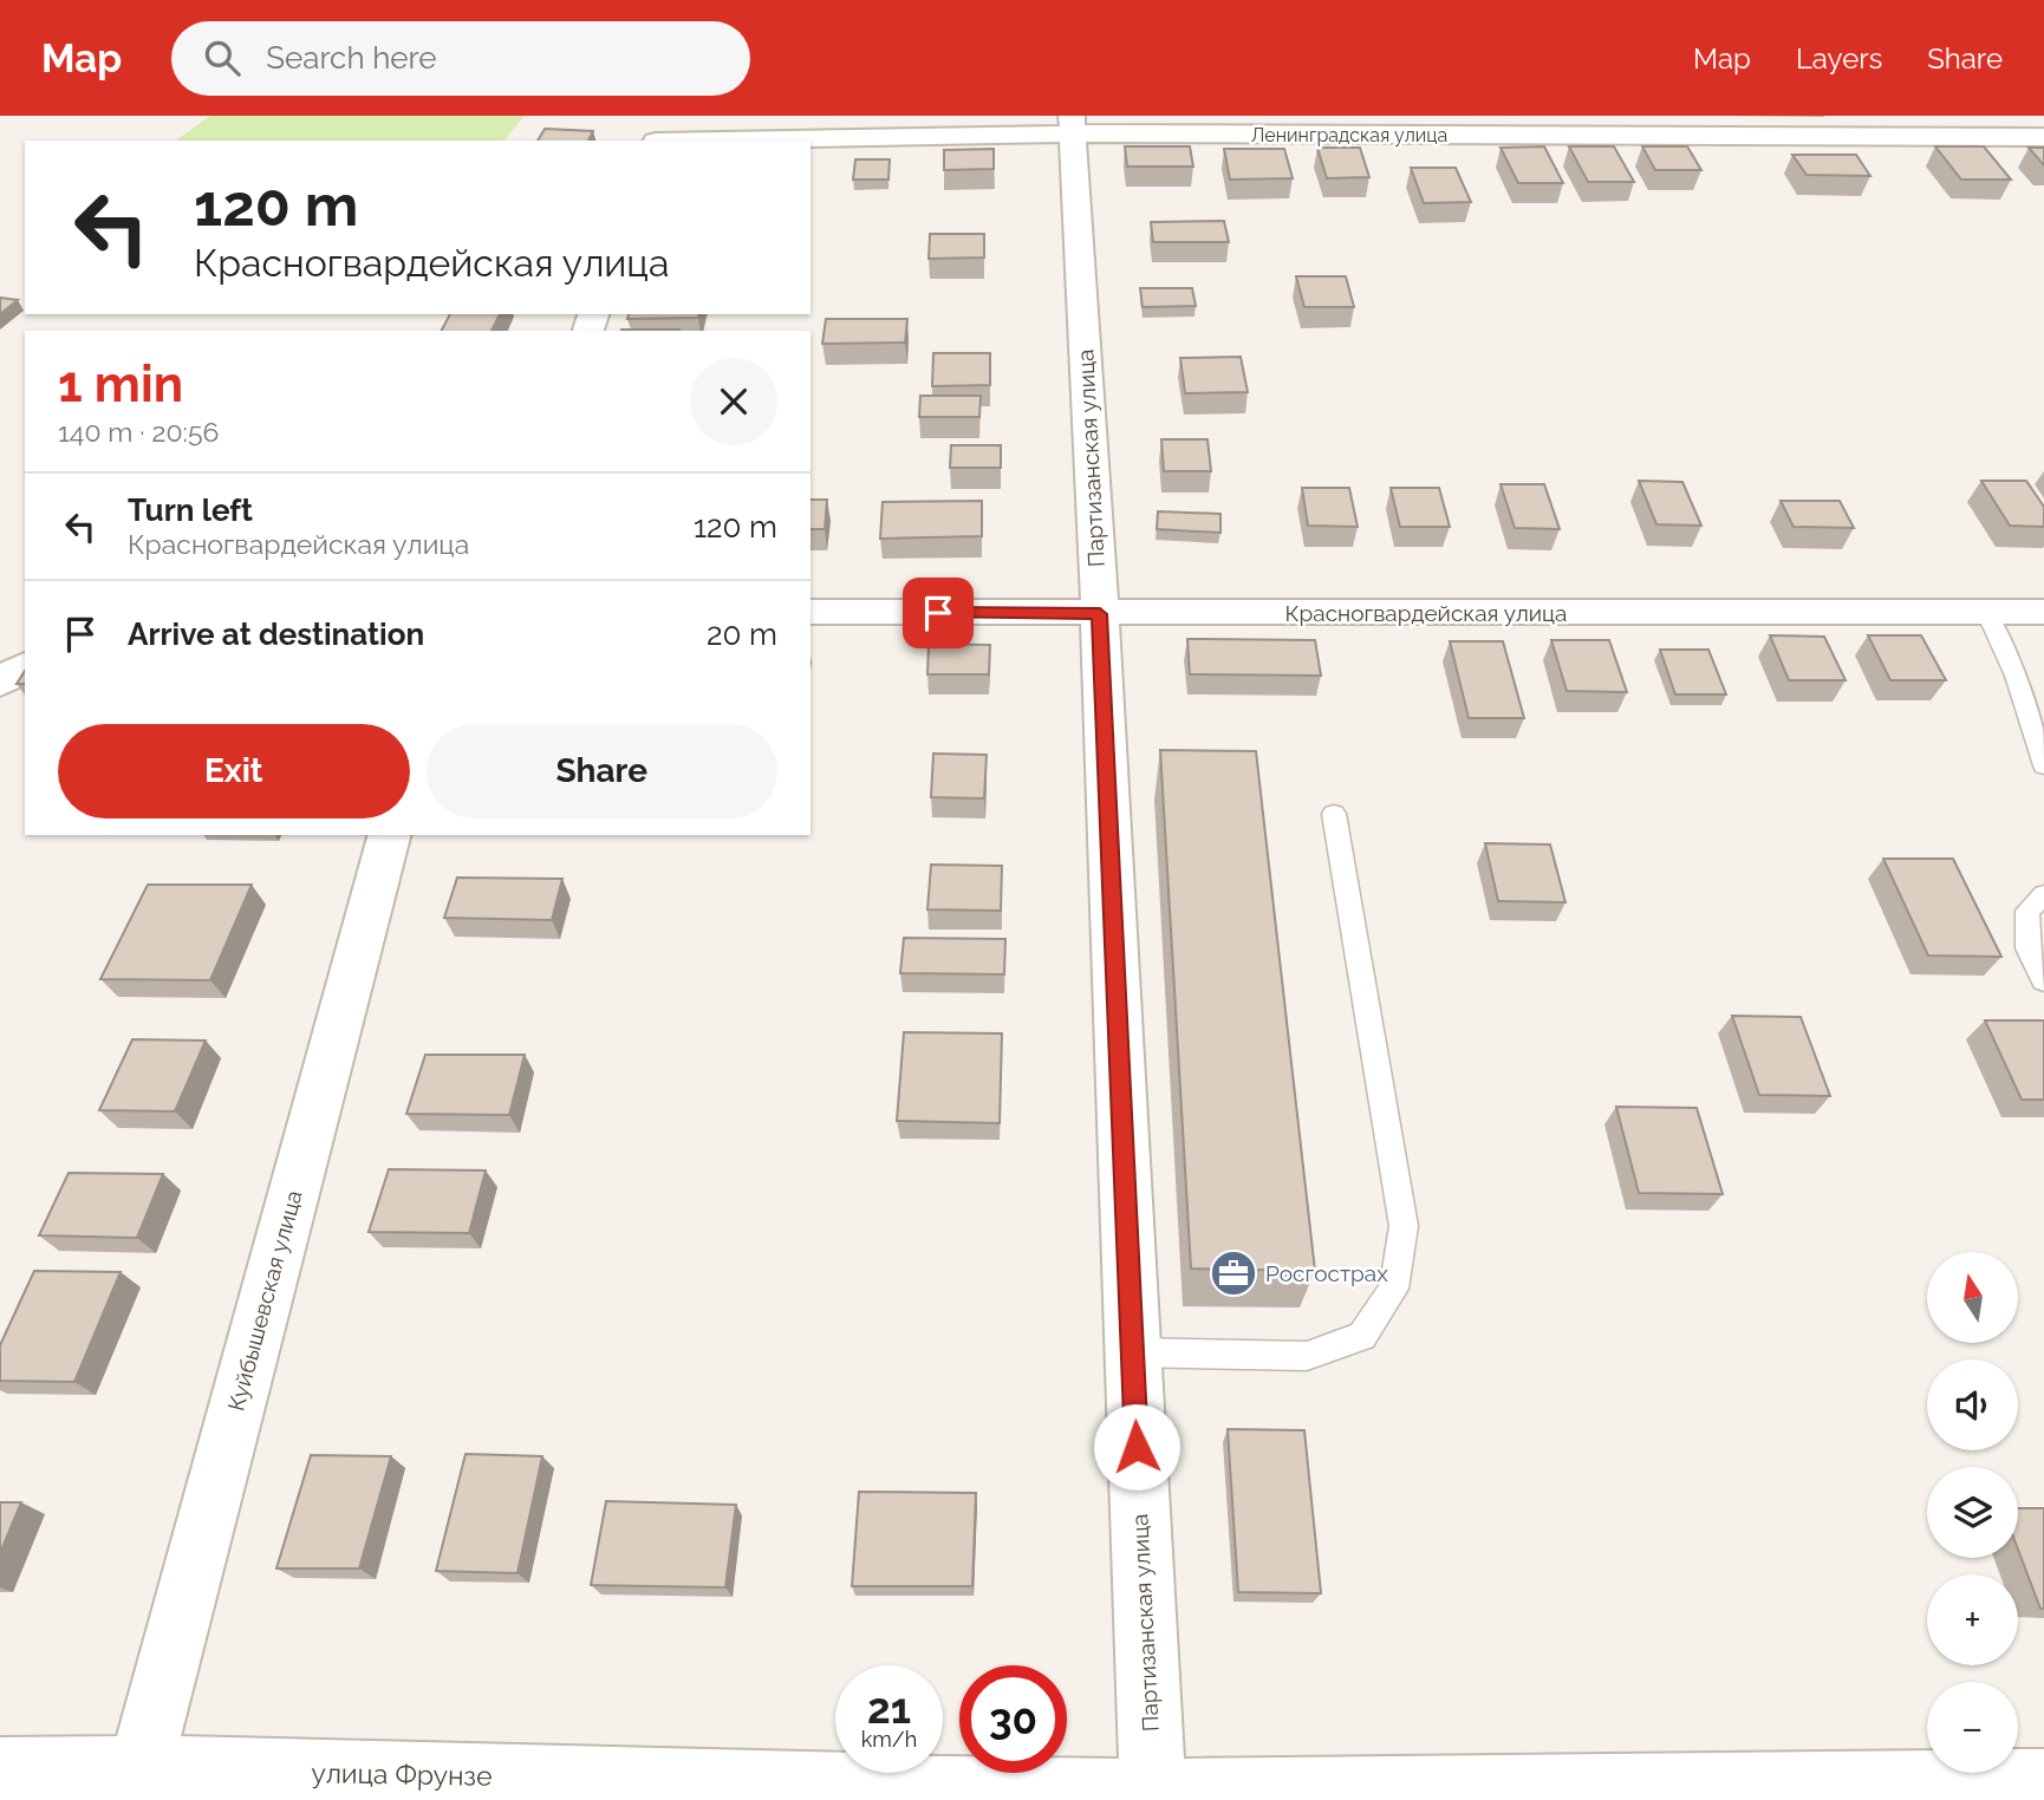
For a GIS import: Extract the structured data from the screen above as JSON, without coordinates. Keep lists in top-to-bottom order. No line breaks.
{"streets":{"street":["Ленинградская улица","Партизанская улица","Красногвардейская улица","Куйбышевская улица","улица Фрунзе"]},"crossings":[["Ленинградская улица","Партизанская улица"],["Партизанская улица","Красногвардейская улица"],["Партизанская улица","улица Фрунзе"],["Куйбышевская улица","улица Фрунзе"]],"places":{"office":["Росгострах"]},"north":"top","page":{"header":"Map","search":"Search here","nav":["Map","Layers","Share"],"turn":["120 m","Красногвардейская улица"],"heading":["1 min","140 m · 20:56"],"list":[{"name":"Turn left","note":"Красногвардейская улица","value":"120 m"},{"name":"Arrive at destination","value":"20 m"}],"buttons":["Exit","Share"],"map_buttons":["+","−"],"speed":"21 km/h","limit":"30"}}
